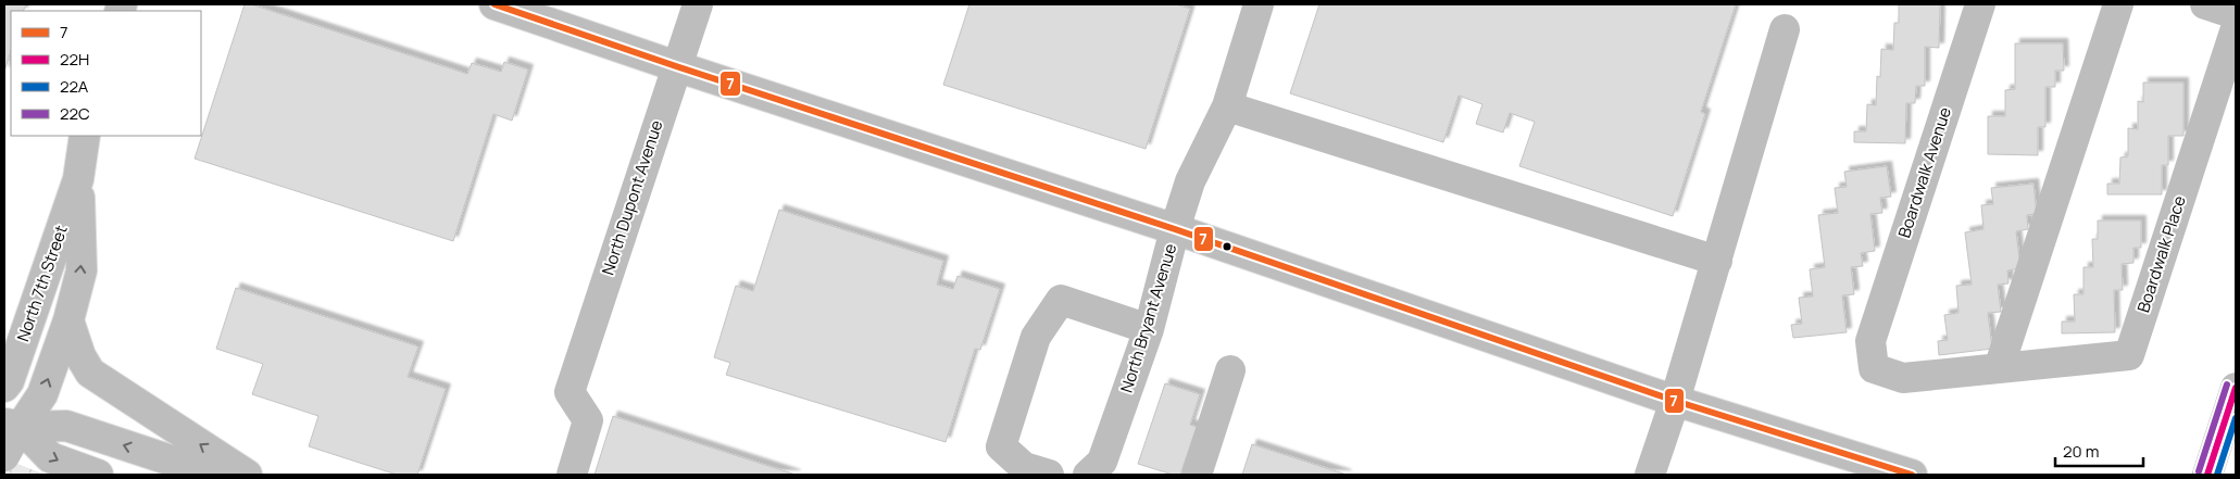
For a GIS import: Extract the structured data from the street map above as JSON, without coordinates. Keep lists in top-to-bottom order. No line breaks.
{"streets":{"main road":["Boardwalk Avenue","North Dupont Avenue","Boardwalk Place","North 7th Street","North Bryant Avenue"]},"crossings":[["Boardwalk Avenue","Boardwalk Place"]],"lines":["transit line 7","transit line 22C","transit line 22H","transit line 22A"],"legend":["7","22H","22A","22C"],"scale_bar":"20 m"}
